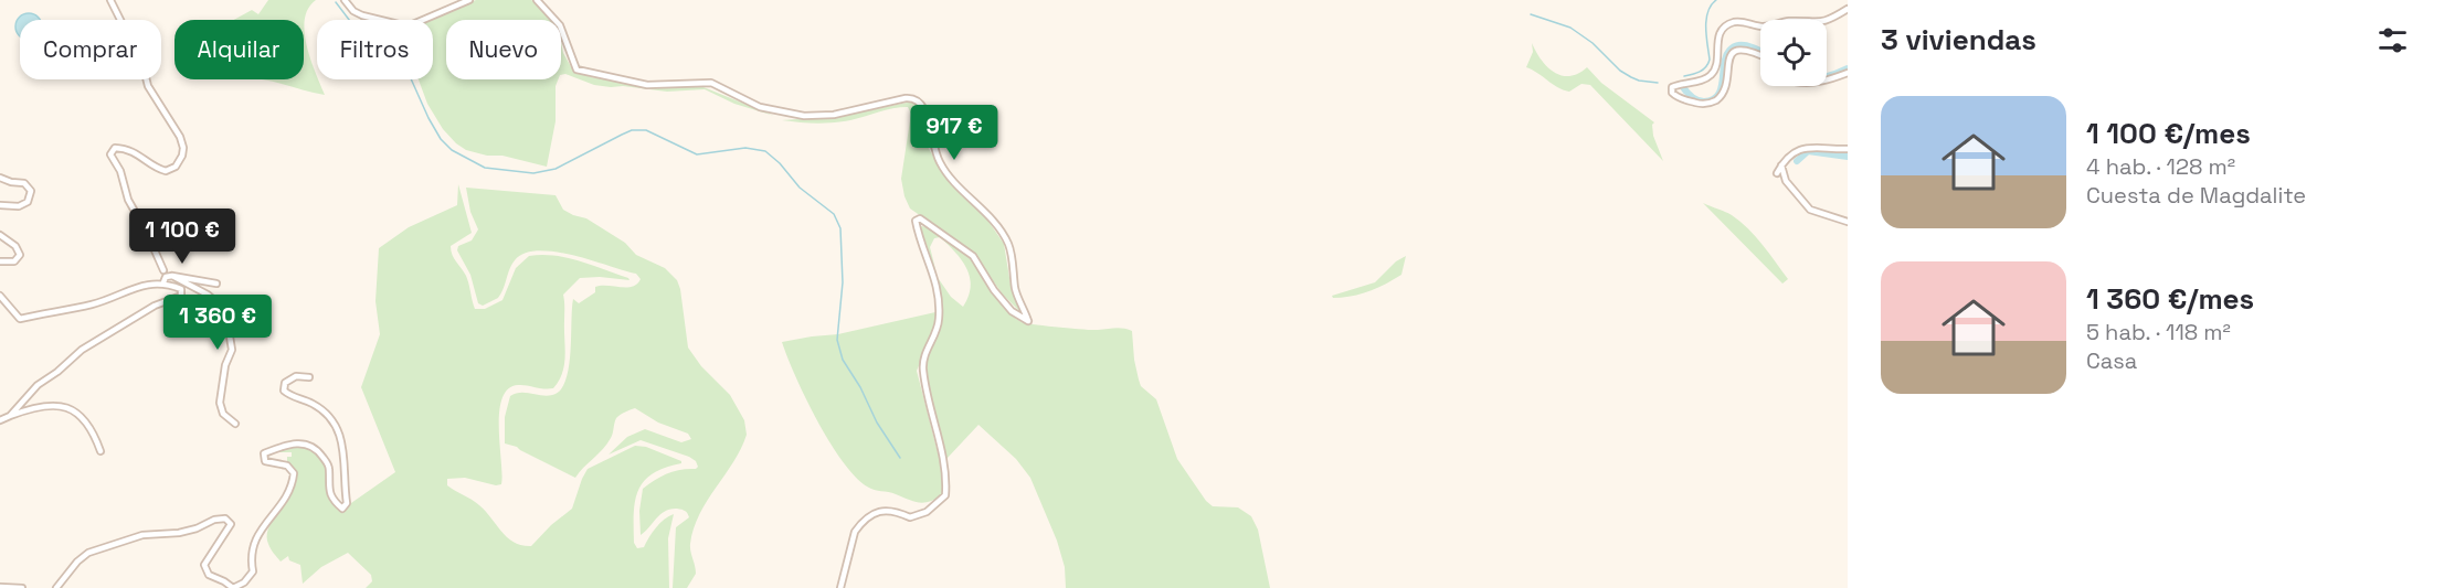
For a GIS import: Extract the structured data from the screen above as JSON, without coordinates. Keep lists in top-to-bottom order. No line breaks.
{"page":{"heading":"3 viviendas","chip":["Comprar","Alquilar","Filtros","Nuevo"],"list":[{"name":"1 100 €/mes","note":"4 hab. · 128 m² · Cuesta de Magdalite"},{"name":"1 360 €/mes","note":"5 hab. · 118 m² · Casa"}],"price":["917 €","1 100 €","1 360 €"]}}
